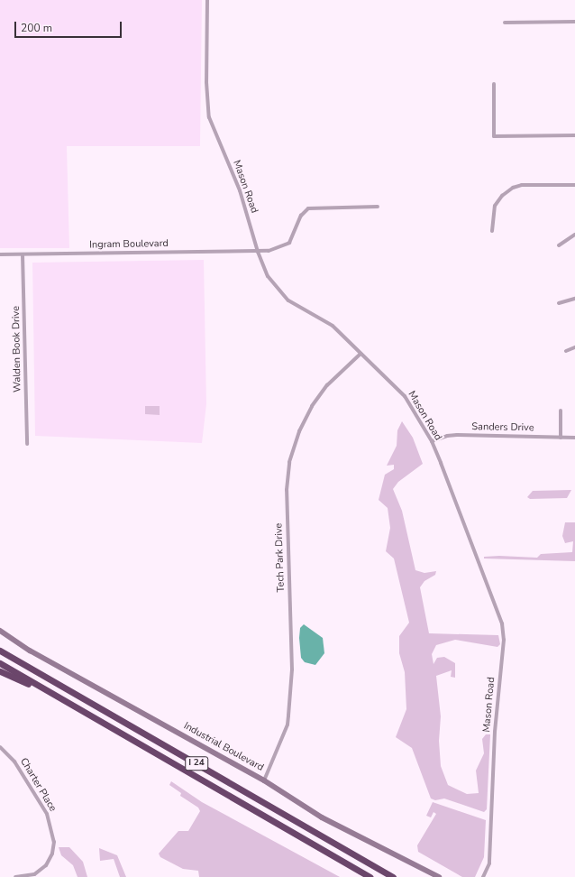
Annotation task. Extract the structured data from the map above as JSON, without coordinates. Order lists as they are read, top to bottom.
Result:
{
  "streets": {
    "highway": ["I 24"],
    "street": [
      "Mason Road",
      "Ingram Boulevard",
      "Walden Book Drive",
      "Sanders Drive",
      "Tech Park Drive",
      "Industrial Boulevard",
      "Charter Place"
    ]
  },
  "crossings": [
    ["Mason Road", "Ingram Boulevard"],
    ["Mason Road", "Sanders Drive"],
    ["Mason Road", "Tech Park Drive"],
    ["Ingram Boulevard", "Walden Book Drive"],
    ["Tech Park Drive", "Industrial Boulevard"]
  ],
  "scale_bar": "200 m"
}
